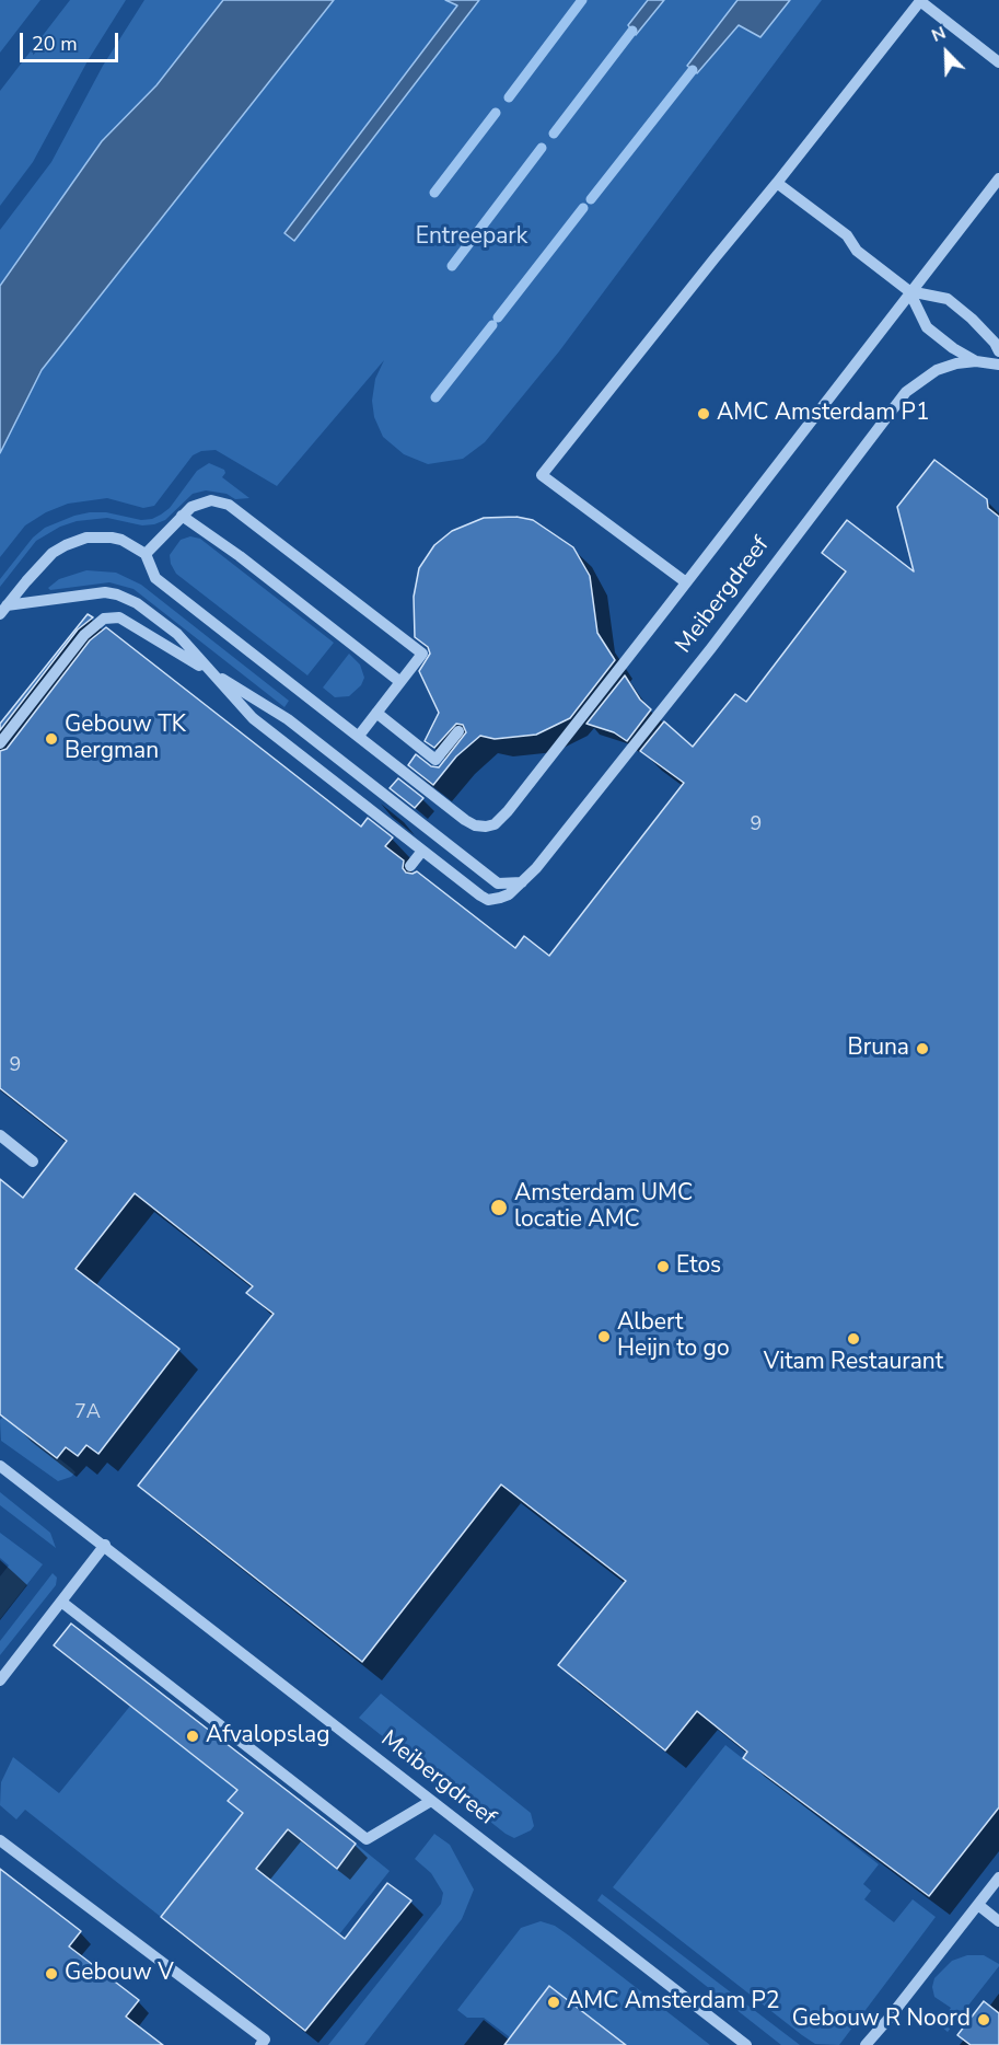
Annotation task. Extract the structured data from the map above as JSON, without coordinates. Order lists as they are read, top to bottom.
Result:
{
  "streets": {
    "street": ["Meibergdreef"]
  },
  "parks": ["Entreepark"],
  "places": [
    "AMC Amsterdam P1",
    "Gebouw TK Bergman",
    "Bruna",
    "Amsterdam UMC locatie AMC",
    "Etos",
    "Albert Heijn to go",
    "Vitam Restaurant",
    "Afvalopslag",
    "Gebouw V",
    "AMC Amsterdam P2",
    "Gebouw R Noord"
  ],
  "house_numbers": ["9", "9", "7A"],
  "scale_bar": "20 m",
  "north": "top left"
}
